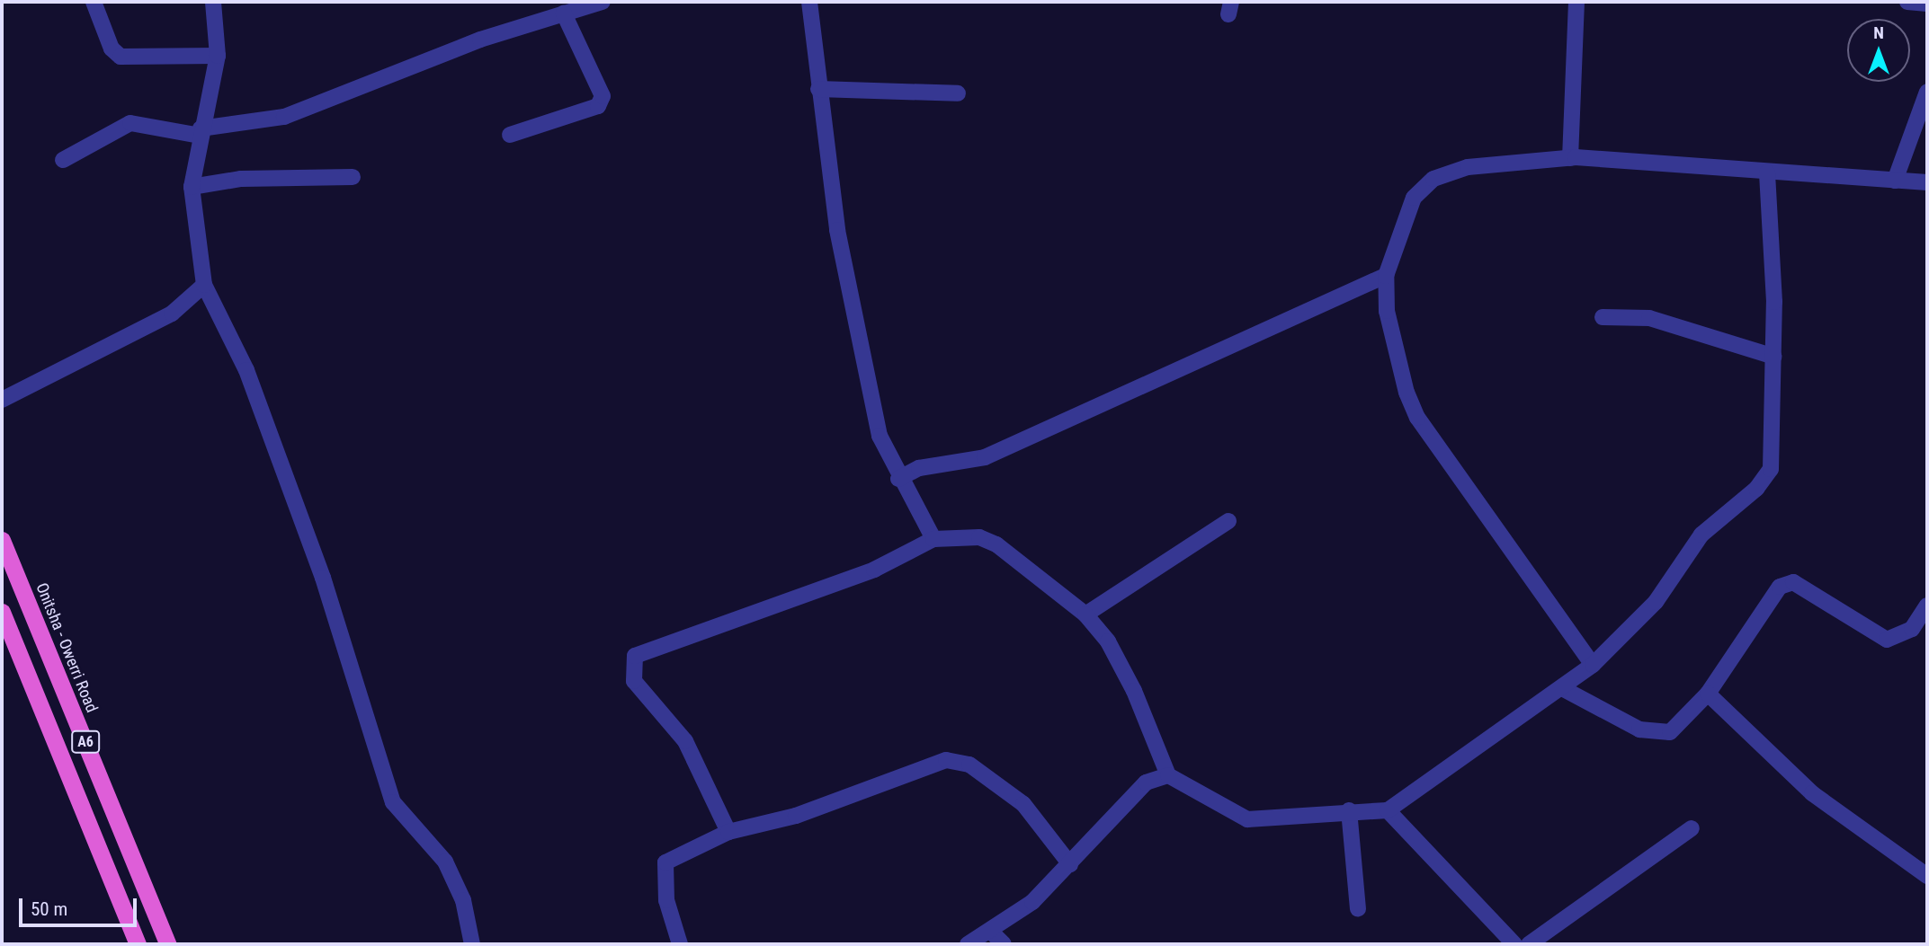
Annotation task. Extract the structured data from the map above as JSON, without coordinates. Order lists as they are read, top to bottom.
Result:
{
  "streets": {
    "highway": ["Onitsha - Owerri Road", "A6"]
  },
  "scale_bar": "50 m",
  "north": "top"
}
